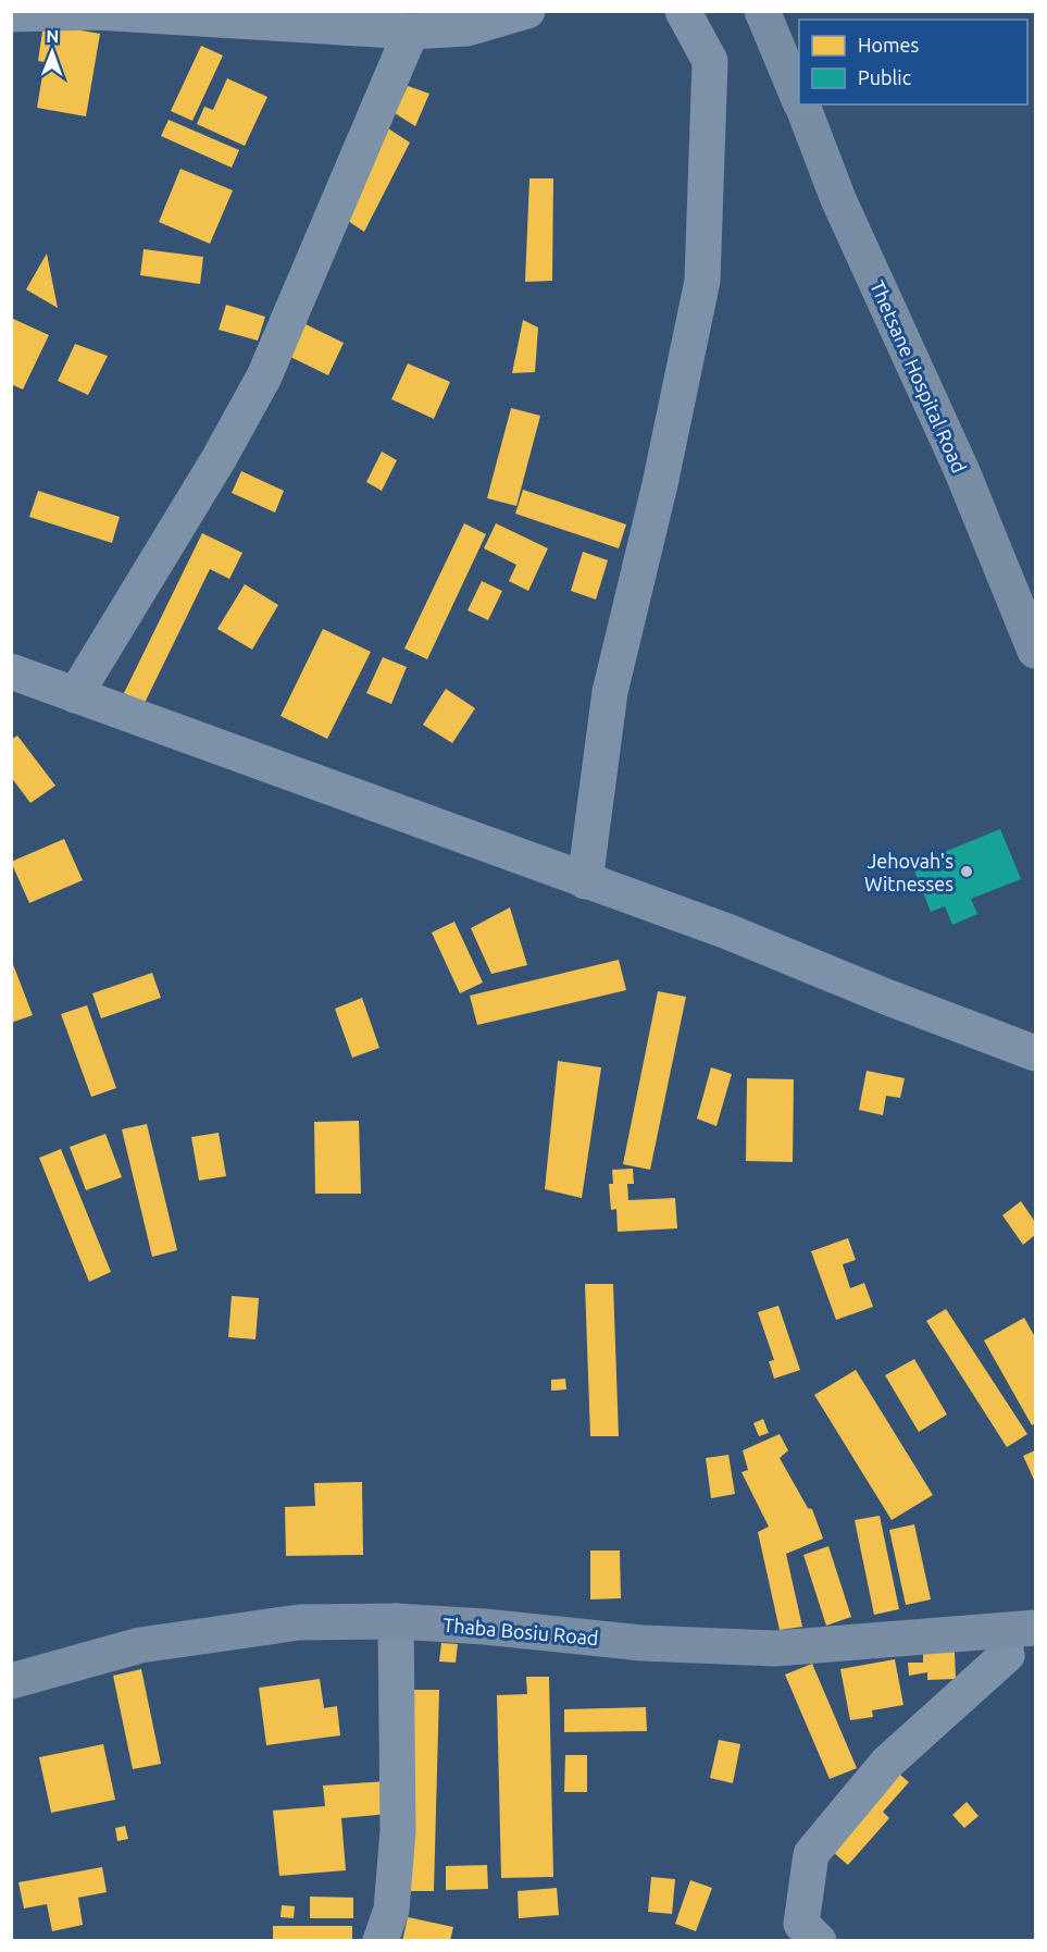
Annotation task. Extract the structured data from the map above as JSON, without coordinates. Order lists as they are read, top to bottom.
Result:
{
  "streets": {
    "street": ["Thetsane Hospital Road", "Thaba Bosiu Road"]
  },
  "places": ["Jehovah's Witnesses"],
  "legend": ["Homes", "Public"],
  "north": "top"
}
